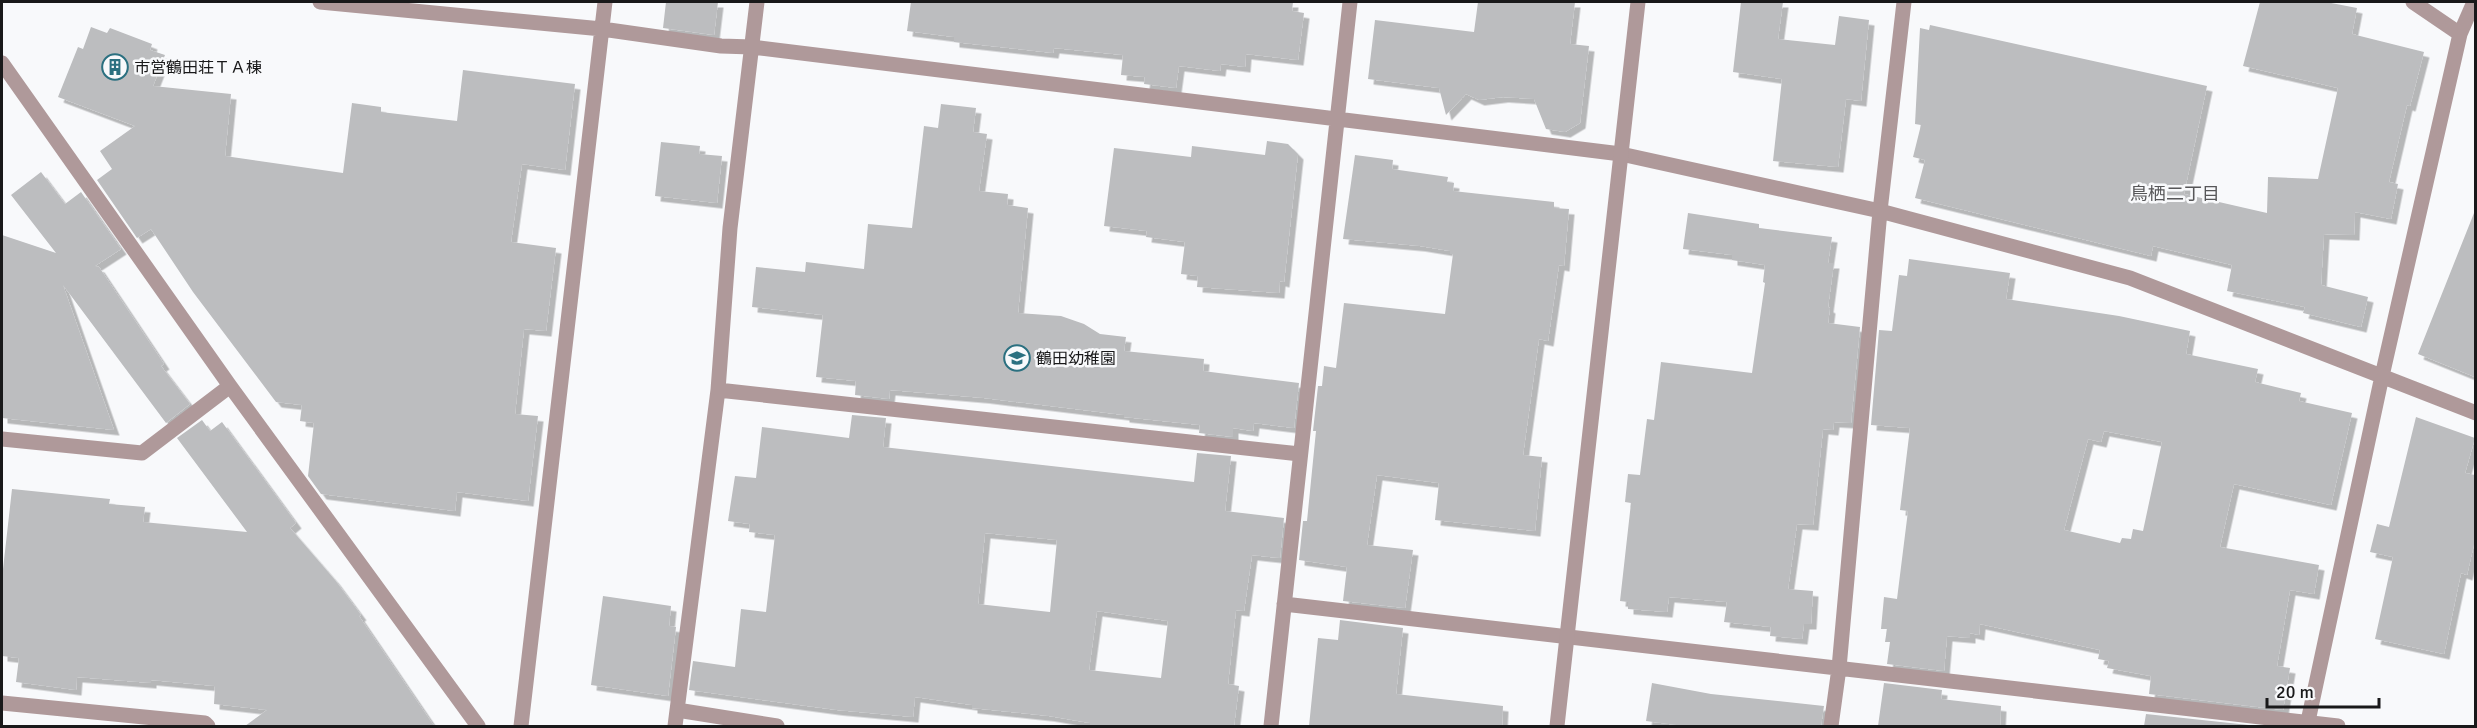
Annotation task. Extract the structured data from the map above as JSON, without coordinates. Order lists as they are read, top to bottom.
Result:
{
  "districts": ["鳥栖二丁目"],
  "places": {
    "building": ["市営鶴田荘ＴＡ棟"],
    "school or university": ["鶴田幼稚園"]
  },
  "scale_bar": "20 m"
}
